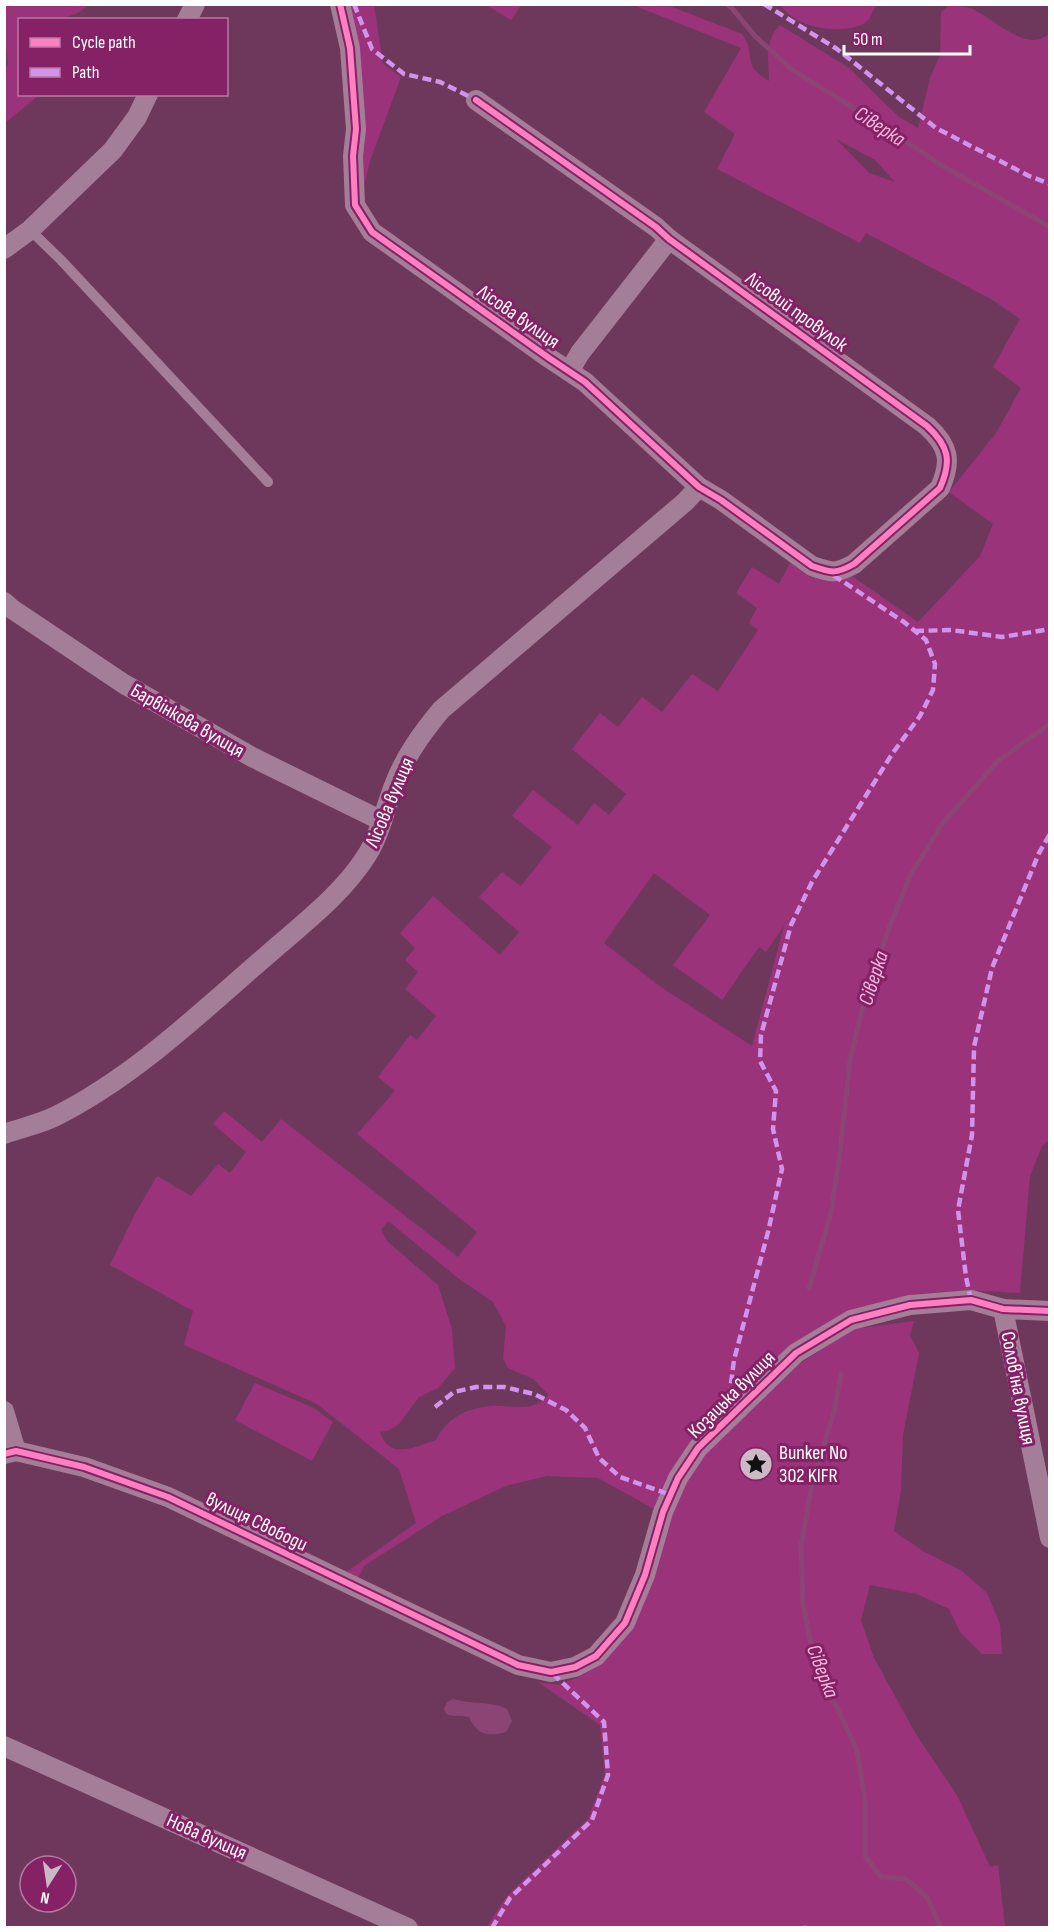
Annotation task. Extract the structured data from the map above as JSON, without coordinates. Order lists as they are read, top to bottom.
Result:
{
  "streets": {
    "street": [
      "Лісовий провулок",
      "Лісова вулиця",
      "Барвінкова вулиця",
      "Соловʼїна вулиця",
      "Козацька вулиця",
      "вулиця Свободи",
      "Нова вулиця"
    ]
  },
  "crossings": [
    ["Лісовий провулок", "Лісова вулиця"],
    ["Лісова вулиця", "Барвінкова вулиця"],
    ["Соловʼїна вулиця", "Козацька вулиця"],
    ["Козацька вулиця", "вулиця Свободи"]
  ],
  "water": ["Сіверка"],
  "places": {
    "place": ["Bunker No 302 KIFR"]
  },
  "legend": ["Cycle path", "Path"],
  "scale_bar": "50 m",
  "north": "bottom"
}
